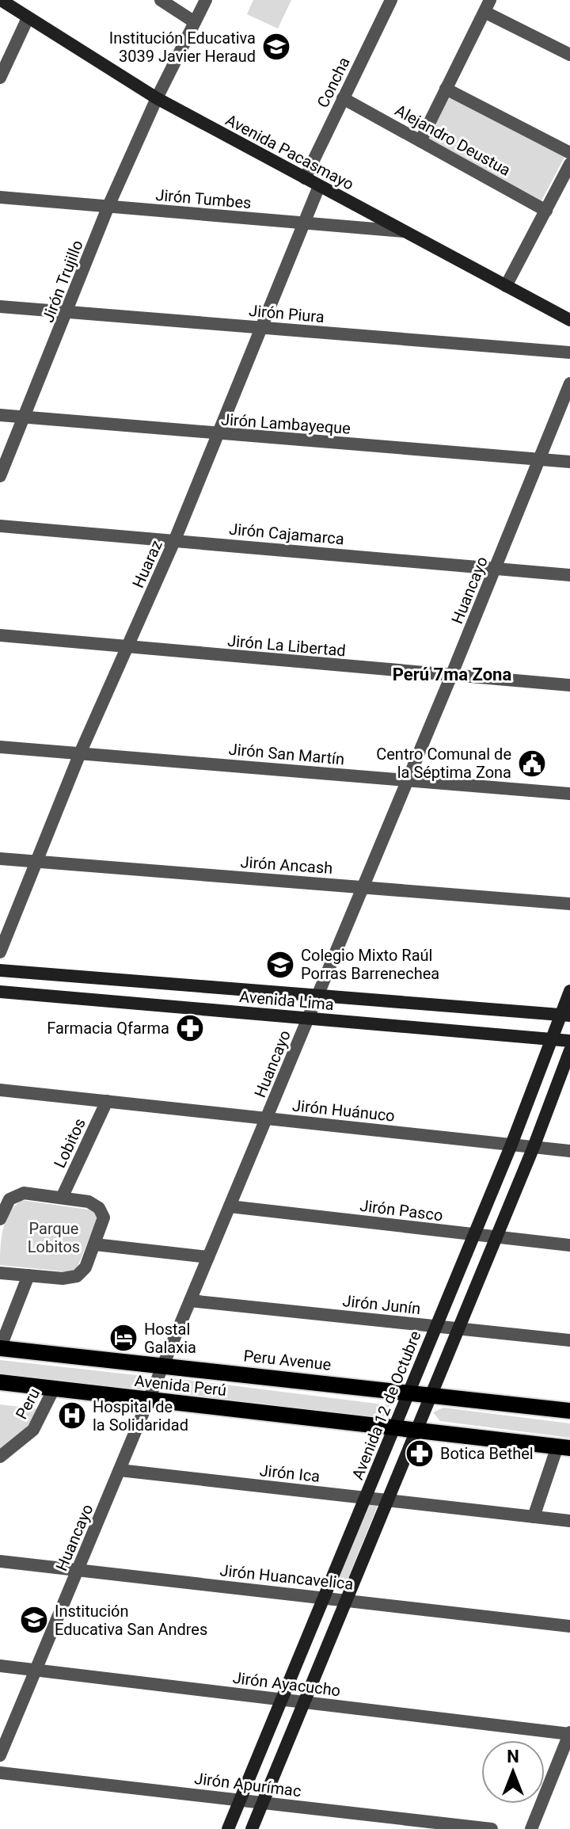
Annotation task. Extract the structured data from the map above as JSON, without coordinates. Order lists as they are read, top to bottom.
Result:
{
  "streets": {
    "main road": [
      "Avenida Pacasmayo",
      "Avenida Lima",
      "Peru Avenue",
      "Avenida Perú",
      "Avenida 12 de Octubre"
    ],
    "street": [
      "Concha",
      "Alejandro Deustua",
      "Jirón Tumbes",
      "Jirón Trujillo",
      "Jirón Piura",
      "Jirón Lambayeque",
      "Jirón Cajamarca",
      "Huaraz",
      "Huancayo",
      "Jirón La Libertad",
      "Jirón San Martín",
      "Jirón Ancash",
      "Jirón Huánuco",
      "Lobitos",
      "Jirón Pasco",
      "Jirón Junín",
      "Peru",
      "Jirón Ica",
      "Jirón Huancavelica",
      "Jirón Ayacucho",
      "Jirón Apurímac"
    ]
  },
  "crossings": [
    ["Concha", "Alejandro Deustua"],
    ["Concha", "Avenida Pacasmayo"],
    ["Avenida Pacasmayo", "Jirón Tumbes"],
    ["Avenida Pacasmayo", "Jirón Trujillo"],
    ["Avenida Pacasmayo", "Huaraz"],
    ["Jirón Tumbes", "Jirón Trujillo"],
    ["Jirón Tumbes", "Huaraz"],
    ["Jirón Trujillo", "Jirón Piura"],
    ["Jirón Trujillo", "Jirón Lambayeque"],
    ["Jirón Piura", "Huaraz"],
    ["Jirón Lambayeque", "Huaraz"],
    ["Jirón Lambayeque", "Huancayo"],
    ["Jirón Cajamarca", "Huaraz"],
    ["Jirón Cajamarca", "Huancayo"],
    ["Huaraz", "Jirón La Libertad"],
    ["Huaraz", "Jirón San Martín"],
    ["Huaraz", "Jirón Ancash"],
    ["Huancayo", "Jirón La Libertad"],
    ["Huancayo", "Jirón San Martín"],
    ["Huancayo", "Jirón Ancash"],
    ["Huancayo", "Avenida Lima"],
    ["Huancayo", "Jirón Huánuco"],
    ["Huancayo", "Jirón Pasco"],
    ["Huancayo", "Jirón Junín"],
    ["Huancayo", "Peru Avenue"],
    ["Huancayo", "Avenida Perú"],
    ["Huancayo", "Jirón Ica"],
    ["Huancayo", "Jirón Huancavelica"],
    ["Huancayo", "Jirón Ayacucho"],
    ["Avenida Lima", "Avenida 12 de Octubre"],
    ["Jirón Huánuco", "Lobitos"],
    ["Jirón Huánuco", "Avenida 12 de Octubre"],
    ["Jirón Pasco", "Avenida 12 de Octubre"],
    ["Jirón Junín", "Avenida 12 de Octubre"],
    ["Peru Avenue", "Avenida 12 de Octubre"],
    ["Avenida Perú", "Peru"],
    ["Avenida Perú", "Avenida 12 de Octubre"],
    ["Avenida 12 de Octubre", "Jirón Ica"],
    ["Avenida 12 de Octubre", "Jirón Huancavelica"],
    ["Avenida 12 de Octubre", "Jirón Ayacucho"],
    ["Avenida 12 de Octubre", "Jirón Apurímac"]
  ],
  "districts": ["Perú 7ma Zona"],
  "parks": ["Parque Lobitos"],
  "places": {
    "school or university": ["Institución Educativa 3039 Javier Heraud", "Colegio Mixto Raúl Porras Barrenechea", "Institución Educativa San Andres"],
    "public building": ["Centro Comunal de la Séptima Zona"],
    "pharmacy": ["Farmacia Qfarma", "Botica Bethel"],
    "hotel": ["Hostal Galaxia"],
    "hospital": ["Hospital de la Solidaridad"]
  },
  "north": "top"
}
